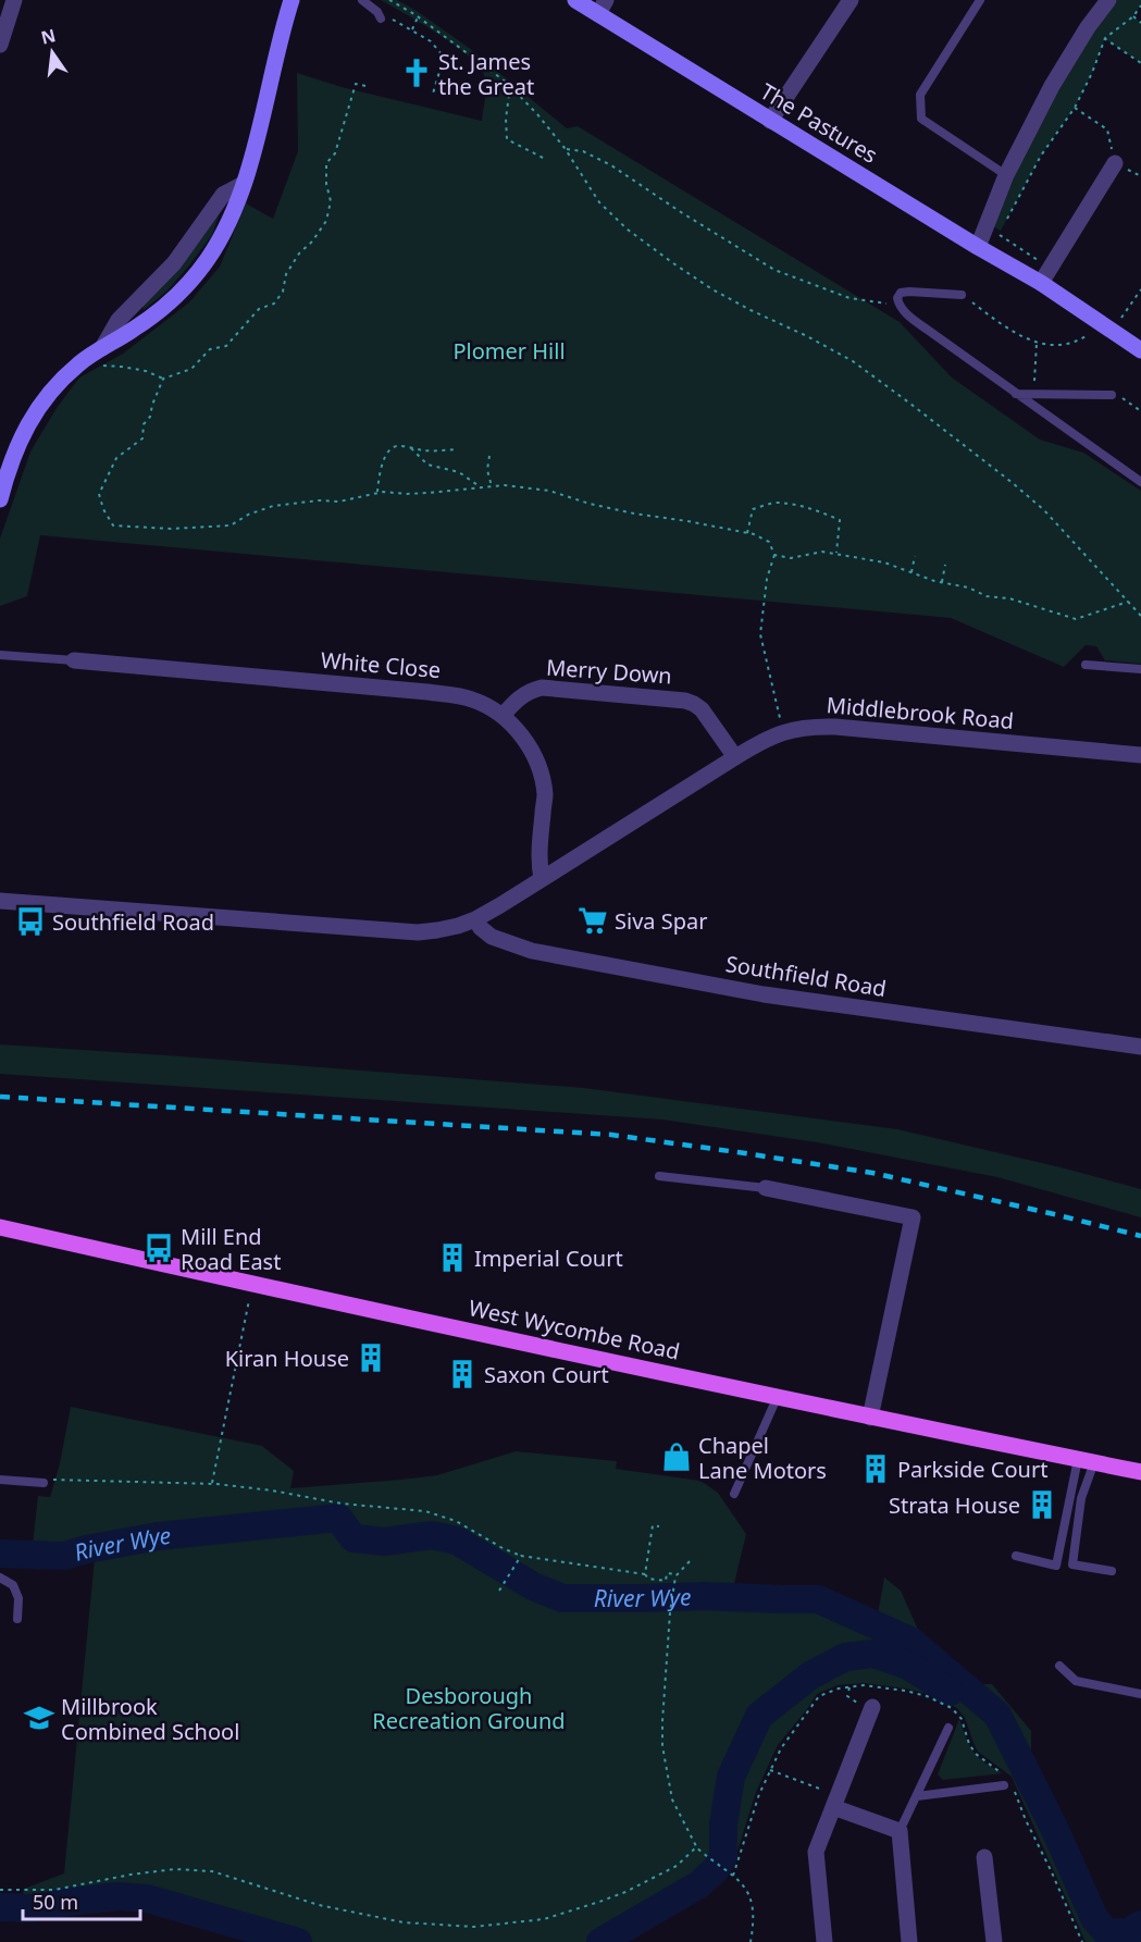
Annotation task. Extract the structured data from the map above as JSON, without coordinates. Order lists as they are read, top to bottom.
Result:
{
  "streets": {
    "main road": ["West Wycombe Road"],
    "street": [
      "The Pastures",
      "White Close",
      "Merry Down",
      "Middlebrook Road",
      "Southfield Road"
    ]
  },
  "crossings": [
    ["White Close", "Merry Down"],
    ["White Close", "Middlebrook Road"],
    ["Merry Down", "Middlebrook Road"]
  ],
  "water": ["River Wye"],
  "parks": ["Plomer Hill", "Desborough Recreation Ground"],
  "places": {
    "church": ["St. James the Great"],
    "supermarket": ["Siva Spar"],
    "bus stop": ["Southfield Road", "Mill End Road East"],
    "building": [
      "Imperial Court",
      "Kiran House",
      "Saxon Court",
      "Parkside Court",
      "Strata House"
    ],
    "shop": ["Chapel Lane Motors"],
    "school or university": ["Millbrook Combined School"]
  },
  "scale_bar": "50 m",
  "north": "top"
}
